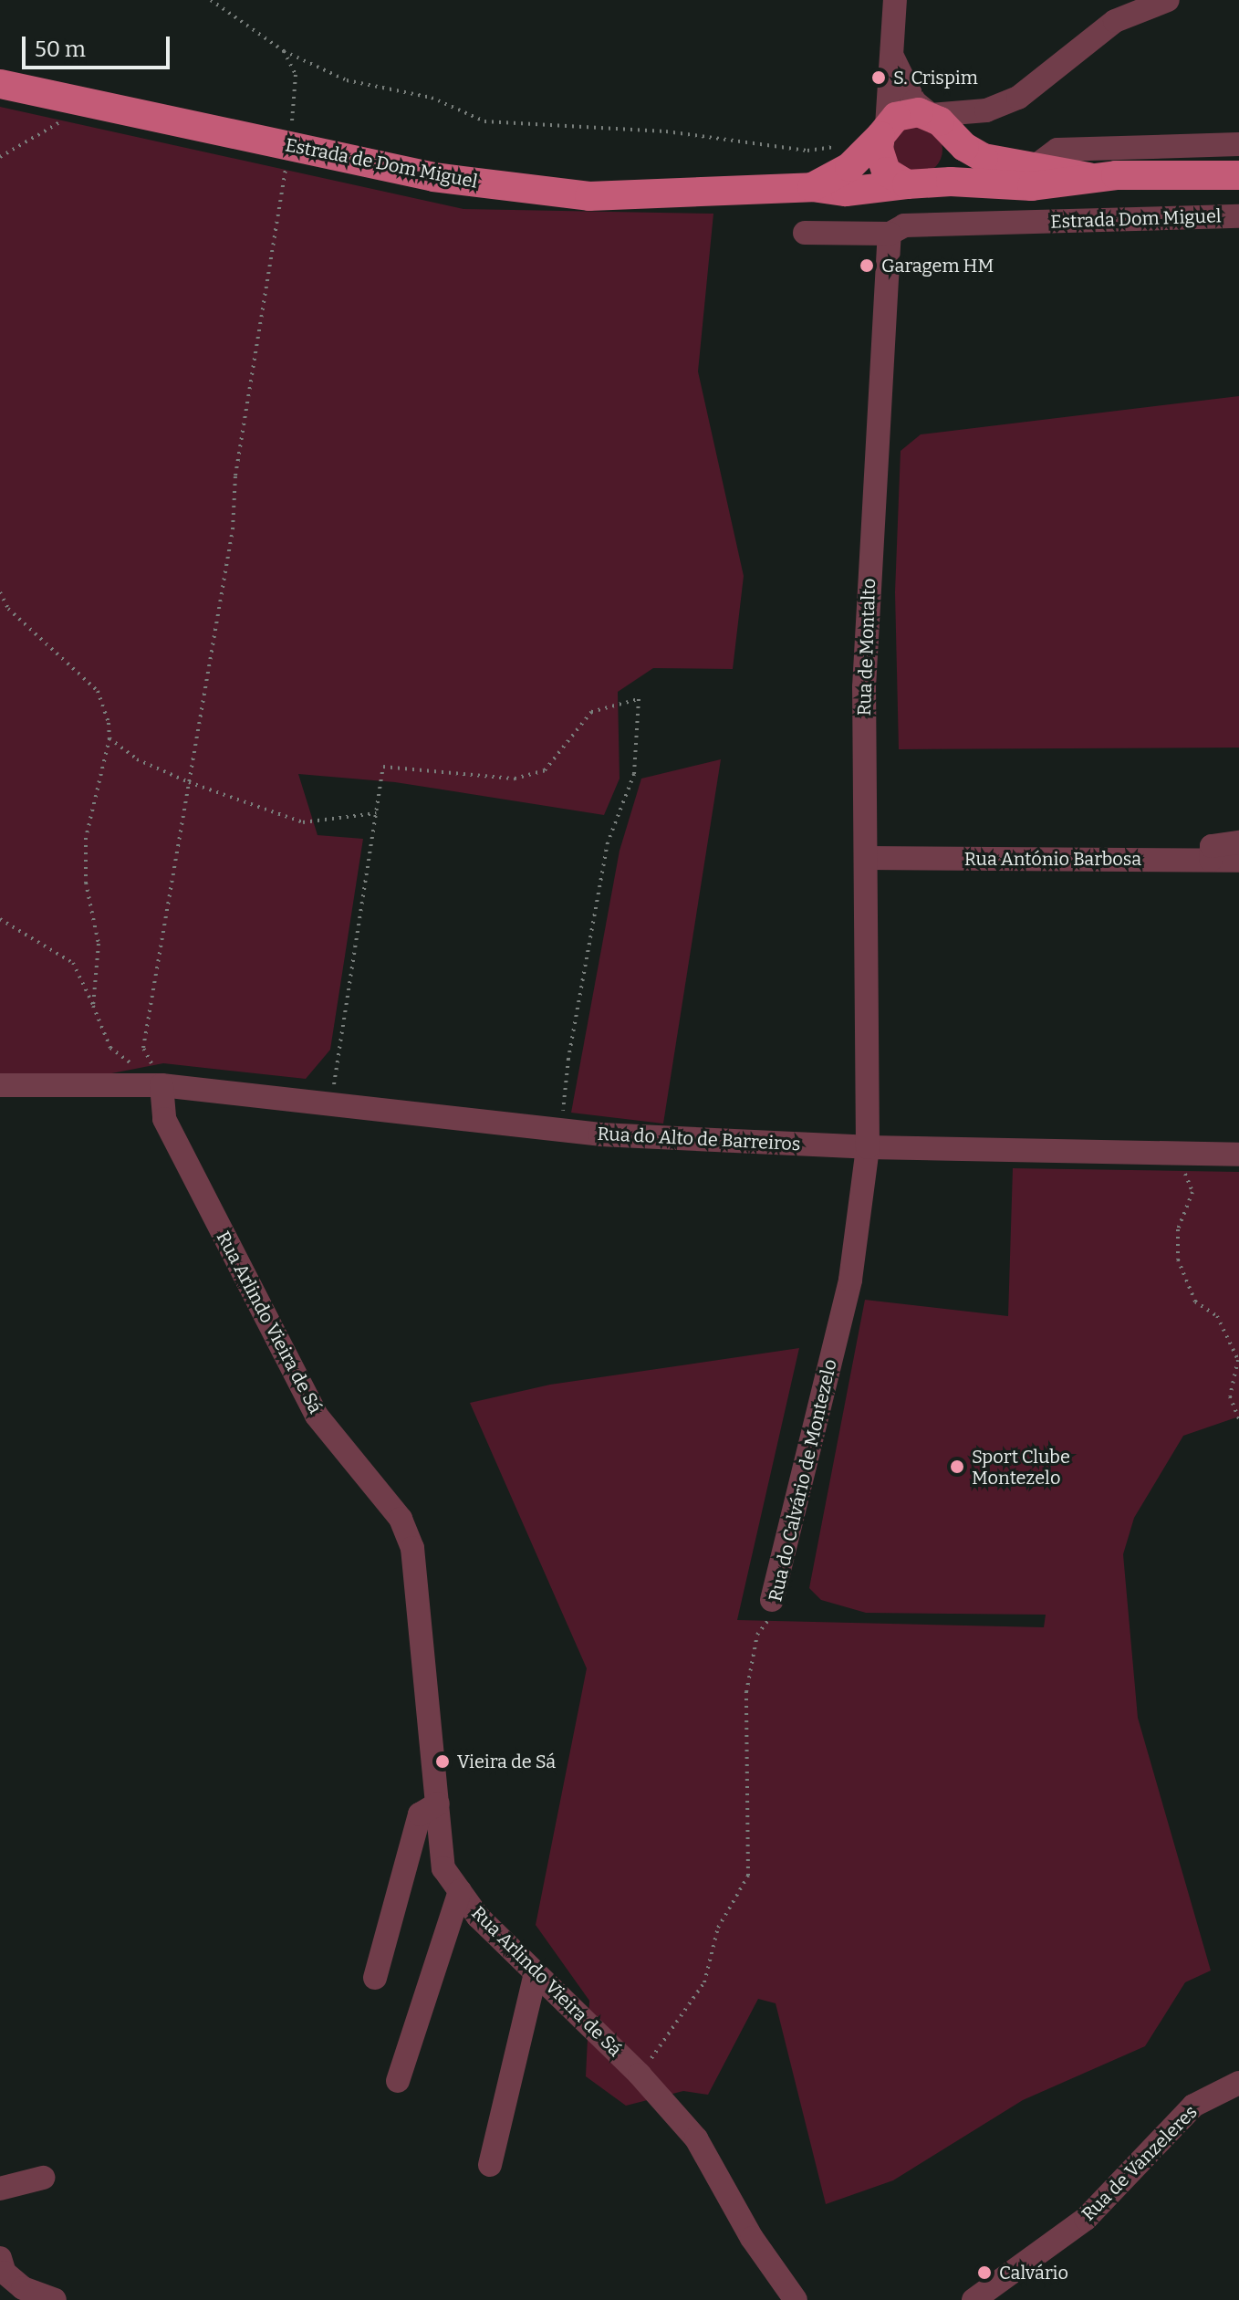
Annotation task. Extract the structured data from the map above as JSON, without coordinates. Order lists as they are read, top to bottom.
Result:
{
  "streets": {
    "main road": ["Estrada de Dom Miguel"],
    "street": [
      "Estrada Dom Miguel",
      "Rua de Montalto",
      "Rua António Barbosa",
      "Rua do Alto de Barreiros",
      "Rua Arlindo Vieira de Sá",
      "Rua do Calvário de Montezelo",
      "Rua de Vanzeleres"
    ]
  },
  "crossings": [
    ["Estrada Dom Miguel", "Rua de Montalto"],
    ["Rua de Montalto", "Rua António Barbosa"],
    ["Rua de Montalto", "Rua do Alto de Barreiros"],
    ["Rua de Montalto", "Rua do Calvário de Montezelo"],
    ["Rua do Alto de Barreiros", "Rua Arlindo Vieira de Sá"],
    ["Rua do Alto de Barreiros", "Rua do Calvário de Montezelo"],
    ["Rua Arlindo Vieira de Sá", "Rua do Calvário de Montezelo"]
  ],
  "places": [
    "S. Crispim",
    "Garagem HM",
    "Sport Clube Montezelo",
    "Vieira de Sá",
    "Calvário"
  ],
  "scale_bar": "50 m"
}
